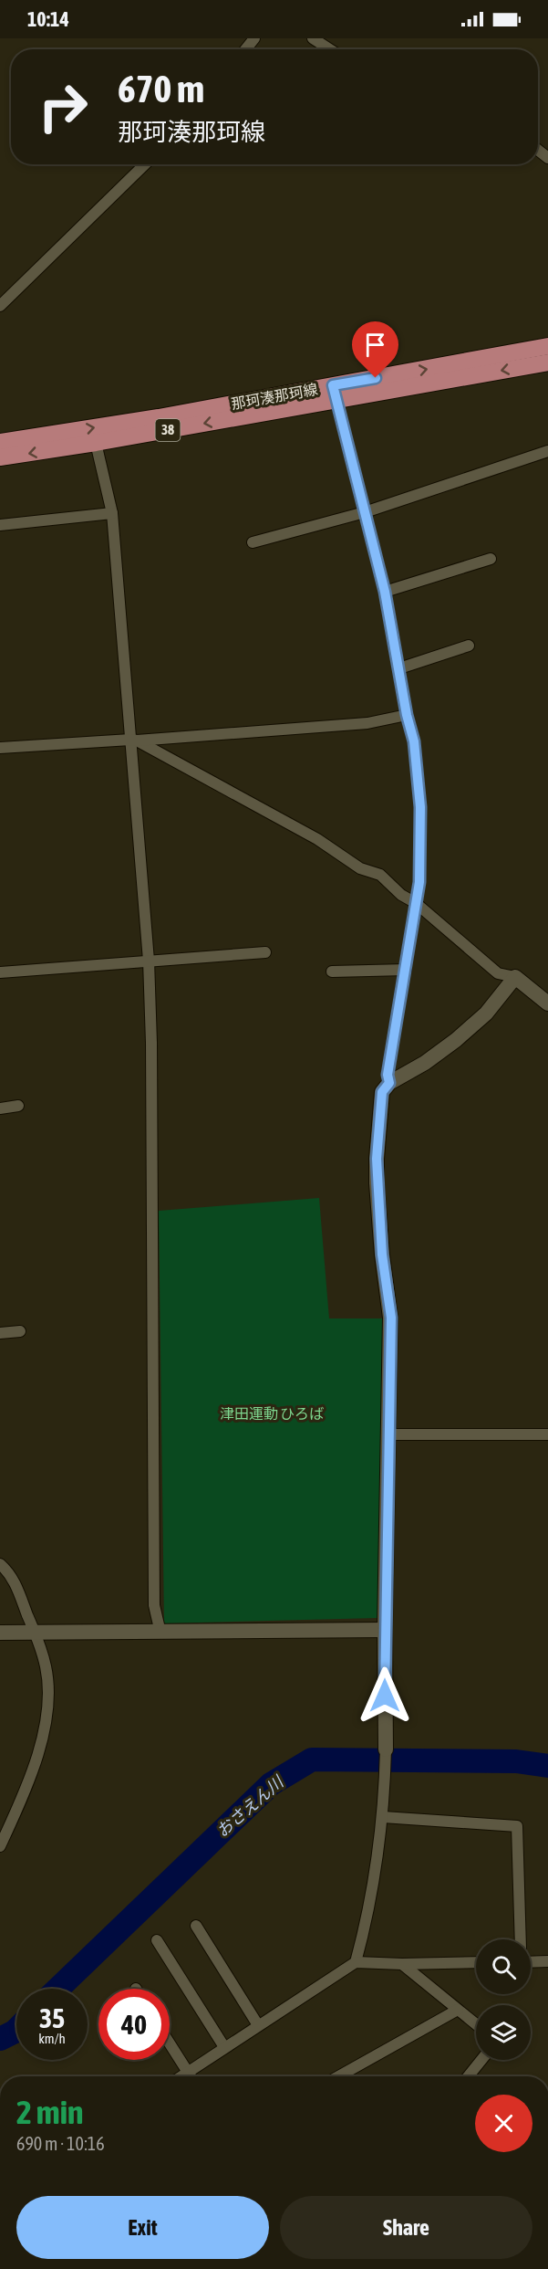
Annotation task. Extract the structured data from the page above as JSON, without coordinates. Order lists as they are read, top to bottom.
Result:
{
  "streets": {
    "main road": ["那珂湊那珂線", "38"]
  },
  "water": ["おさえん川"],
  "parks": ["津田運動 ひろば"],
  "page": {
    "status": "10:14",
    "turn": ["670 m", "那珂湊那珂線"],
    "speed": "35 km/h",
    "limit": "40",
    "heading": ["2 min", "690 m · 10:16"],
    "buttons": ["Exit", "Share"]
  }
}
